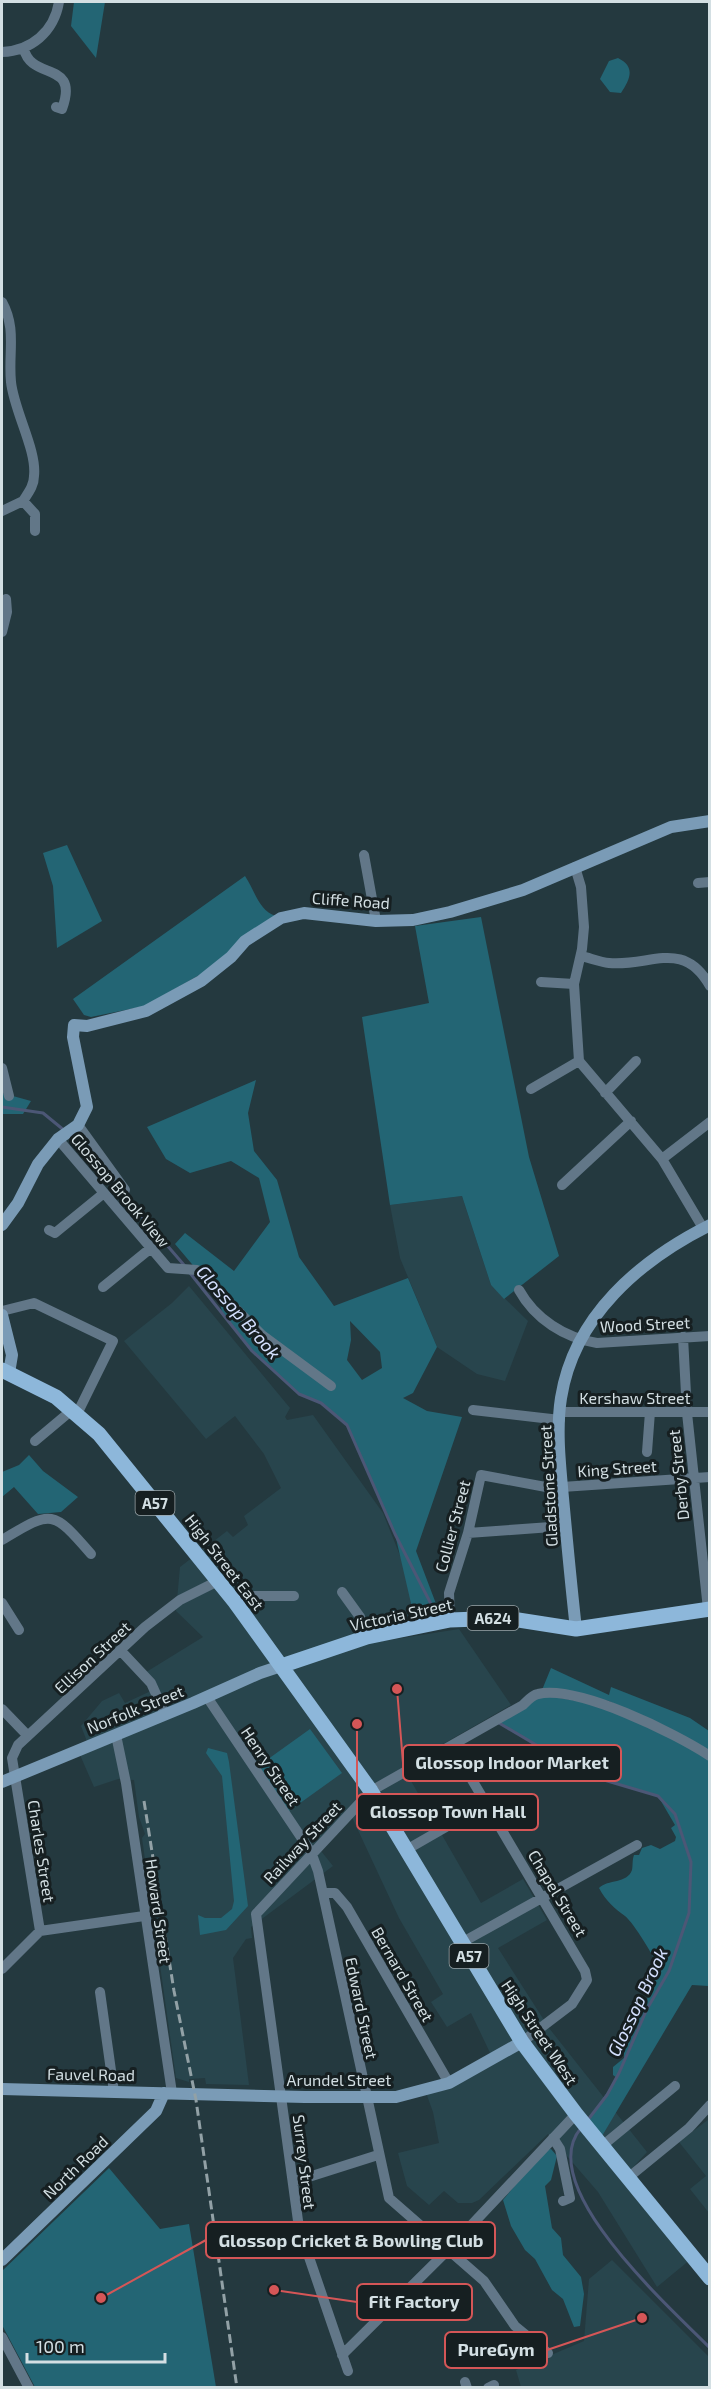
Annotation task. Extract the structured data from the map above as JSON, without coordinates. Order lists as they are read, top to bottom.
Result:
{
  "streets": {
    "main road": [
      "A57",
      "High Street East",
      "Victoria Street",
      "A624",
      "High Street West"
    ],
    "street": [
      "Cliffe Road",
      "Glossop Brook View",
      "Wood Street",
      "Kershaw Street",
      "King Street",
      "Derby Street",
      "Gladstone Street",
      "Collier Street",
      "Ellison Street",
      "Norfolk Street",
      "Henry Street",
      "Railway Street",
      "Charles Street",
      "Chapel Street",
      "Howard Street",
      "Bernard Street",
      "Edward Street",
      "Fauvel Road",
      "Arundel Street",
      "Surrey Street",
      "North Road"
    ]
  },
  "crossings": [
    ["Wood Street", "Derby Street"],
    ["Wood Street", "Gladstone Street"],
    ["Kershaw Street", "Derby Street"],
    ["Kershaw Street", "Gladstone Street"],
    ["King Street", "Derby Street"],
    ["King Street", "Gladstone Street"],
    ["King Street", "Collier Street"],
    ["Derby Street", "Victoria Street"],
    ["Gladstone Street", "Victoria Street"],
    ["A57", "High Street West"],
    ["Collier Street", "Victoria Street"],
    ["High Street East", "Victoria Street"],
    ["High Street East", "Ellison Street"],
    ["High Street East", "Norfolk Street"],
    ["High Street East", "High Street West"],
    ["Victoria Street", "Norfolk Street"],
    ["Victoria Street", "High Street West"],
    ["Ellison Street", "Norfolk Street"],
    ["Ellison Street", "Charles Street"],
    ["Norfolk Street", "Henry Street"],
    ["Norfolk Street", "Charles Street"],
    ["Norfolk Street", "Howard Street"],
    ["Norfolk Street", "High Street West"],
    ["Henry Street", "Railway Street"],
    ["Henry Street", "Edward Street"],
    ["Railway Street", "Chapel Street"],
    ["Railway Street", "Edward Street"],
    ["Railway Street", "High Street West"],
    ["Railway Street", "Surrey Street"],
    ["Chapel Street", "High Street West"],
    ["Chapel Street", "Arundel Street"],
    ["Howard Street", "Fauvel Road"],
    ["Howard Street", "Arundel Street"],
    ["Howard Street", "North Road"],
    ["Bernard Street", "Edward Street"],
    ["Bernard Street", "Arundel Street"],
    ["Edward Street", "Arundel Street"],
    ["High Street West", "Arundel Street"],
    ["Fauvel Road", "Arundel Street"],
    ["Fauvel Road", "North Road"],
    ["Arundel Street", "Surrey Street"],
    ["Arundel Street", "North Road"]
  ],
  "water": ["Glossop Brook"],
  "places": [
    "Glossop Indoor Market",
    "Glossop Town Hall",
    "Fit Factory",
    "Glossop Cricket & Bowling Club",
    "PureGym"
  ],
  "scale_bar": "100 m"
}
